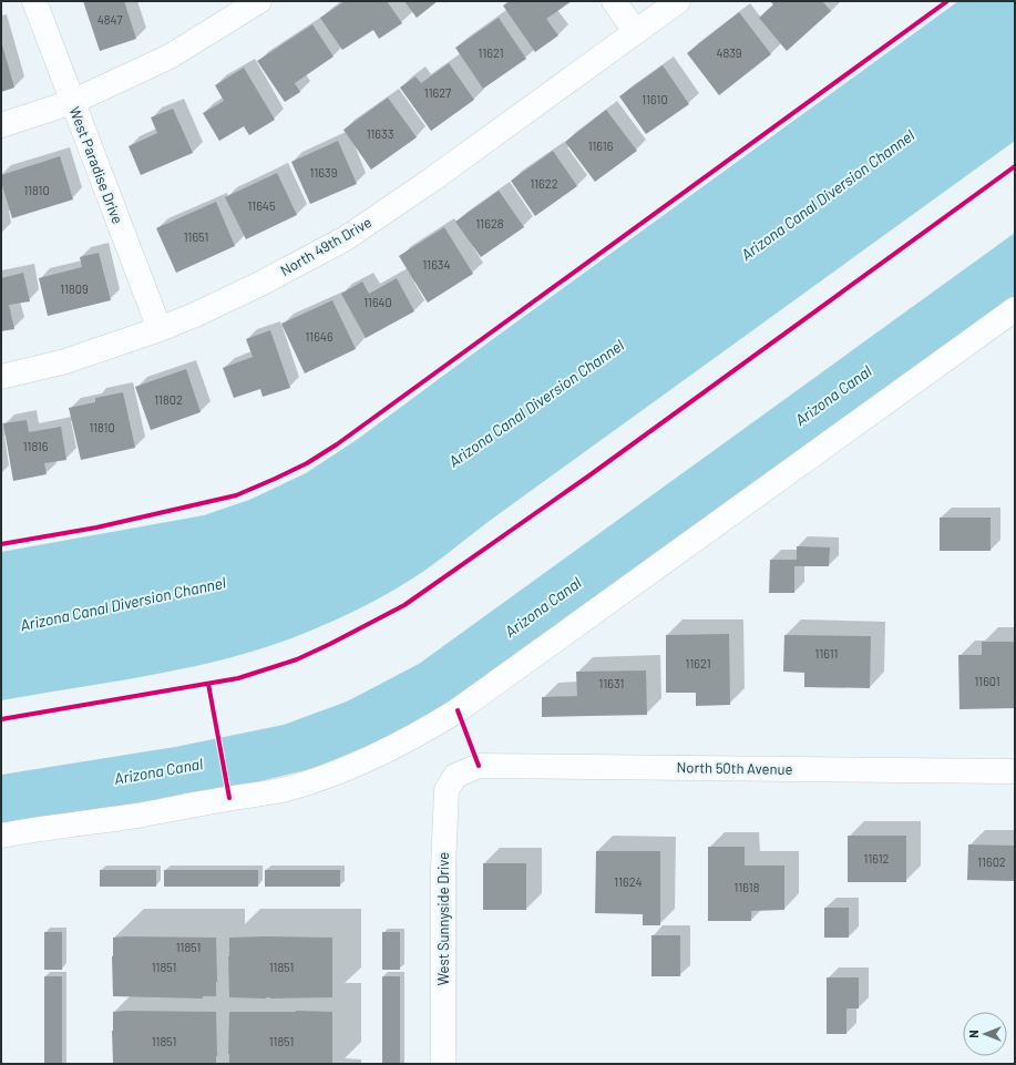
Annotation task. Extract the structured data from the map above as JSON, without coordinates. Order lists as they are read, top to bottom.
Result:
{
  "streets": {
    "street": [
      "West Paradise Drive",
      "North 49th Drive",
      "North 50th Avenue",
      "West Sunnyside Drive"
    ]
  },
  "crossings": [
    ["West Paradise Drive", "North 49th Drive"],
    ["North 50th Avenue", "West Sunnyside Drive"]
  ],
  "water": ["Arizona Canal Diversion Channel", "Arizona Canal"],
  "house_numbers": [
    "4847",
    "11621",
    "4839",
    "11627",
    "11610",
    "11633",
    "11616",
    "11639",
    "11622",
    "11810",
    "11645",
    "11628",
    "11651",
    "11634",
    "11809",
    "11640",
    "11646",
    "11802",
    "11810",
    "11816",
    "11611",
    "11621",
    "11601",
    "11631",
    "11612",
    "11602",
    "11624",
    "11618",
    "11851",
    "11851",
    "11851",
    "11851",
    "11851"
  ],
  "north": "left"
}
